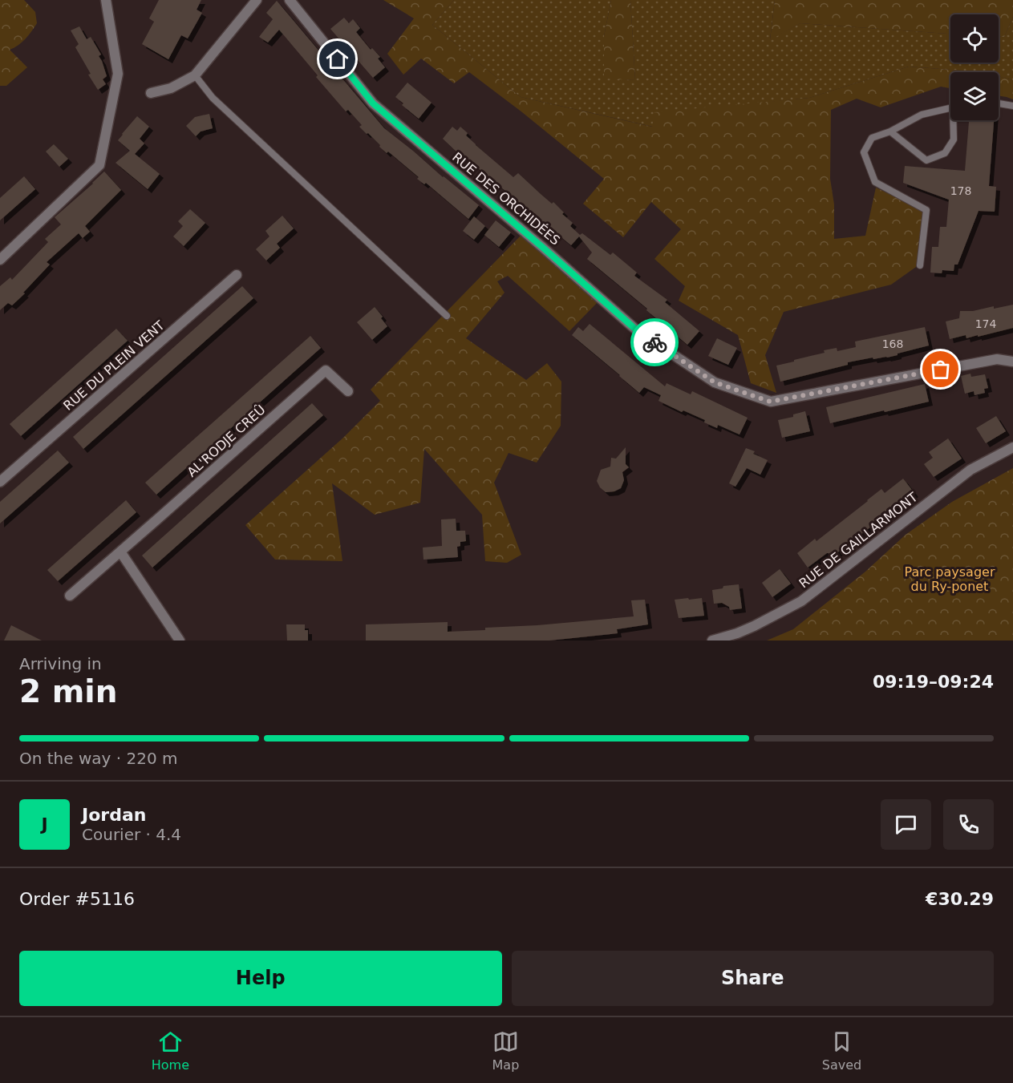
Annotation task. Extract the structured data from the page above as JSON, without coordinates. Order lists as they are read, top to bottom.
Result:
{
  "streets": {
    "street": [
      "RUE DES ORCHIDÉES",
      "RUE DU PLEIN VENT",
      "AL'RODJE CREÛ",
      "RUE DE GAILLARMONT"
    ]
  },
  "parks": ["Parc paysager du Ry-ponet"],
  "house_numbers": ["178", "174", "168"],
  "page": {
    "heading": ["2 min", "Arriving in", "09:19–09:24"],
    "panel": [
      "Jordan",
      "Courier · 4.4",
      "Order #5116",
      "€30.29"
    ],
    "bar": "On the way · 220 m",
    "round": "J",
    "buttons": ["Help", "Share"],
    "tabs": ["Home", "Map", "Saved"]
  }
}
